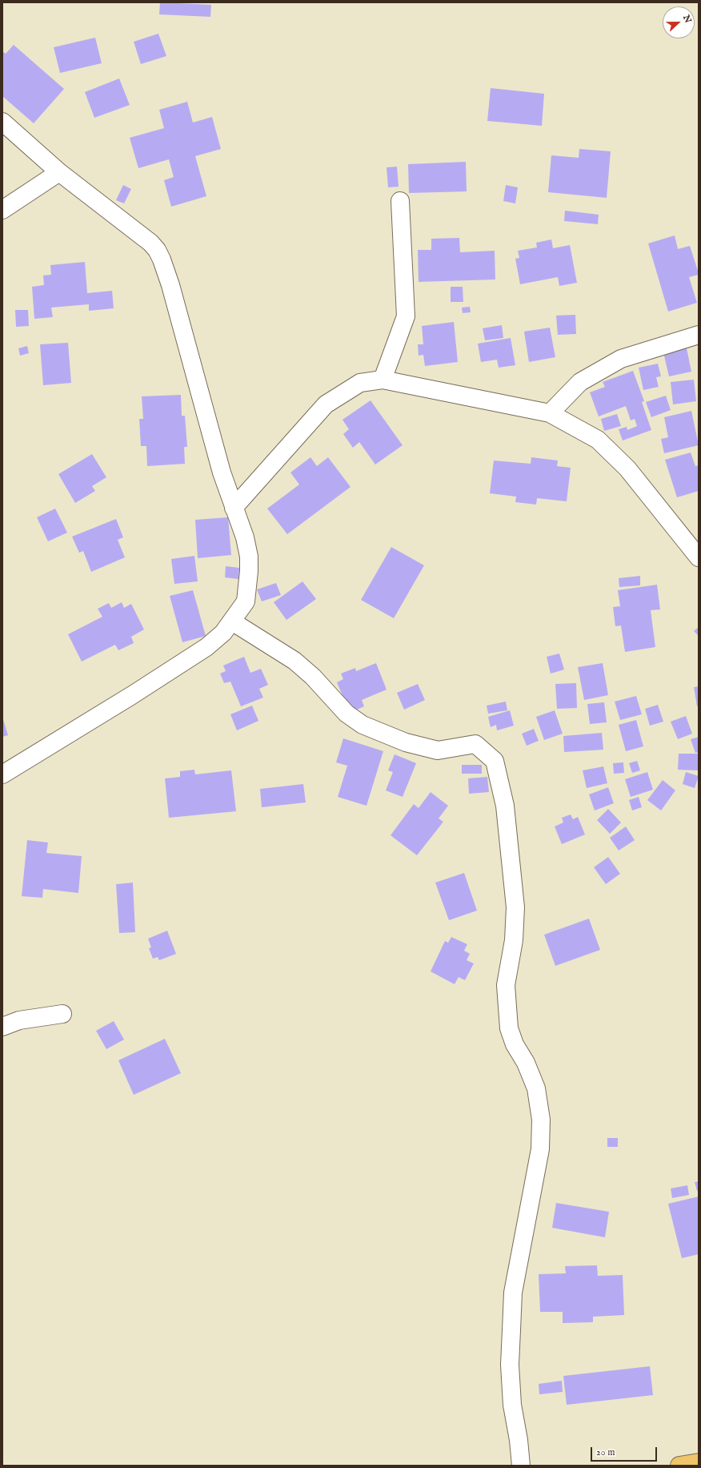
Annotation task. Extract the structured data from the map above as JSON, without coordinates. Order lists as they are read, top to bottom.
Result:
{
  "scale_bar": "20 m",
  "north": "right"
}
